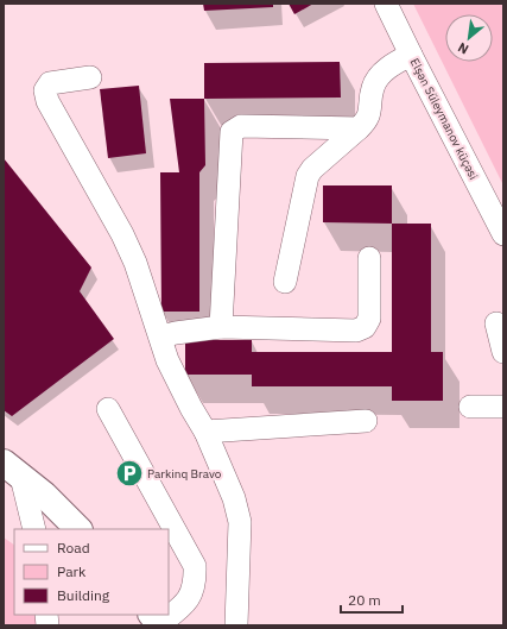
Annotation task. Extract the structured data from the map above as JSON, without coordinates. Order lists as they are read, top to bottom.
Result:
{
  "streets": {
    "street": ["Elşən Süleymanov küçəsi"]
  },
  "places": {
    "parking": ["Parkinq Bravo"]
  },
  "legend": ["Road", "Park", "Building"],
  "scale_bar": "20 m",
  "north": "bottom left"
}
